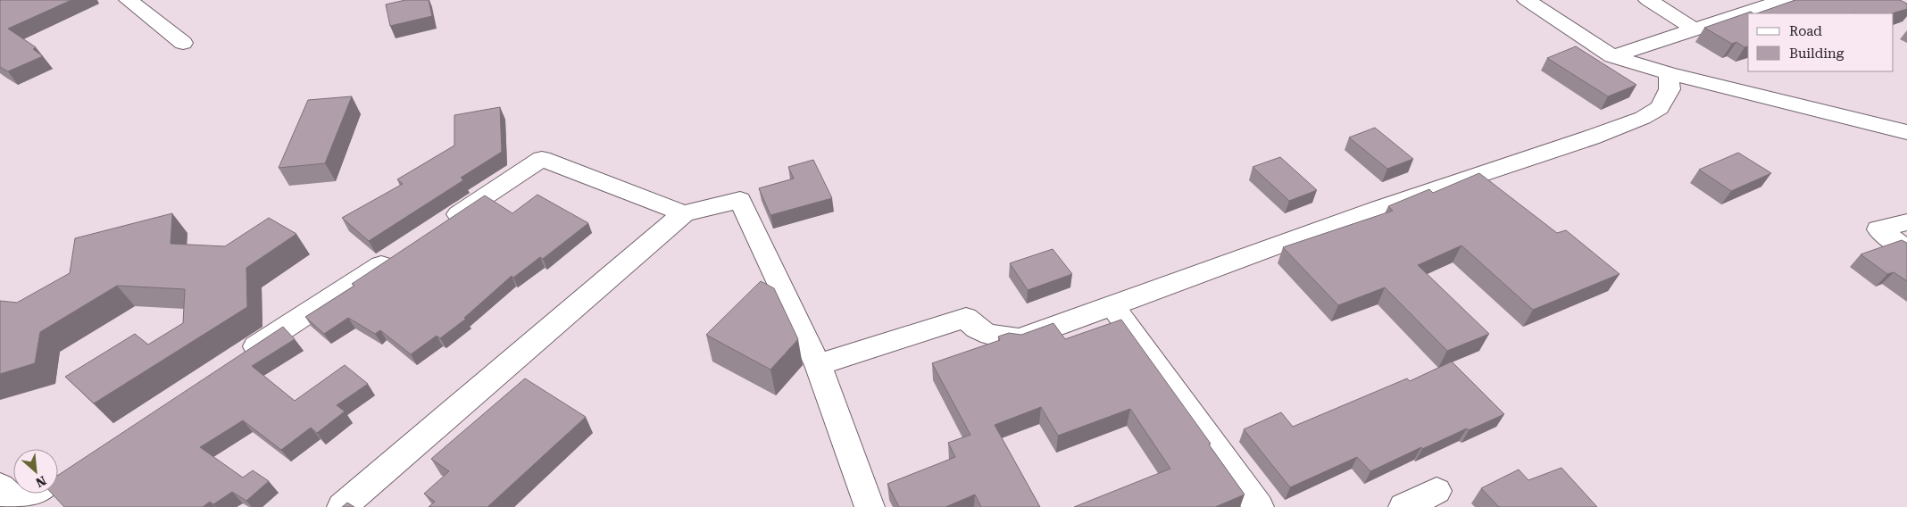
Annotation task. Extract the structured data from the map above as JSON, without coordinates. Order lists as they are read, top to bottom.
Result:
{
  "legend": ["Road", "Building"],
  "north": "bottom right"
}
